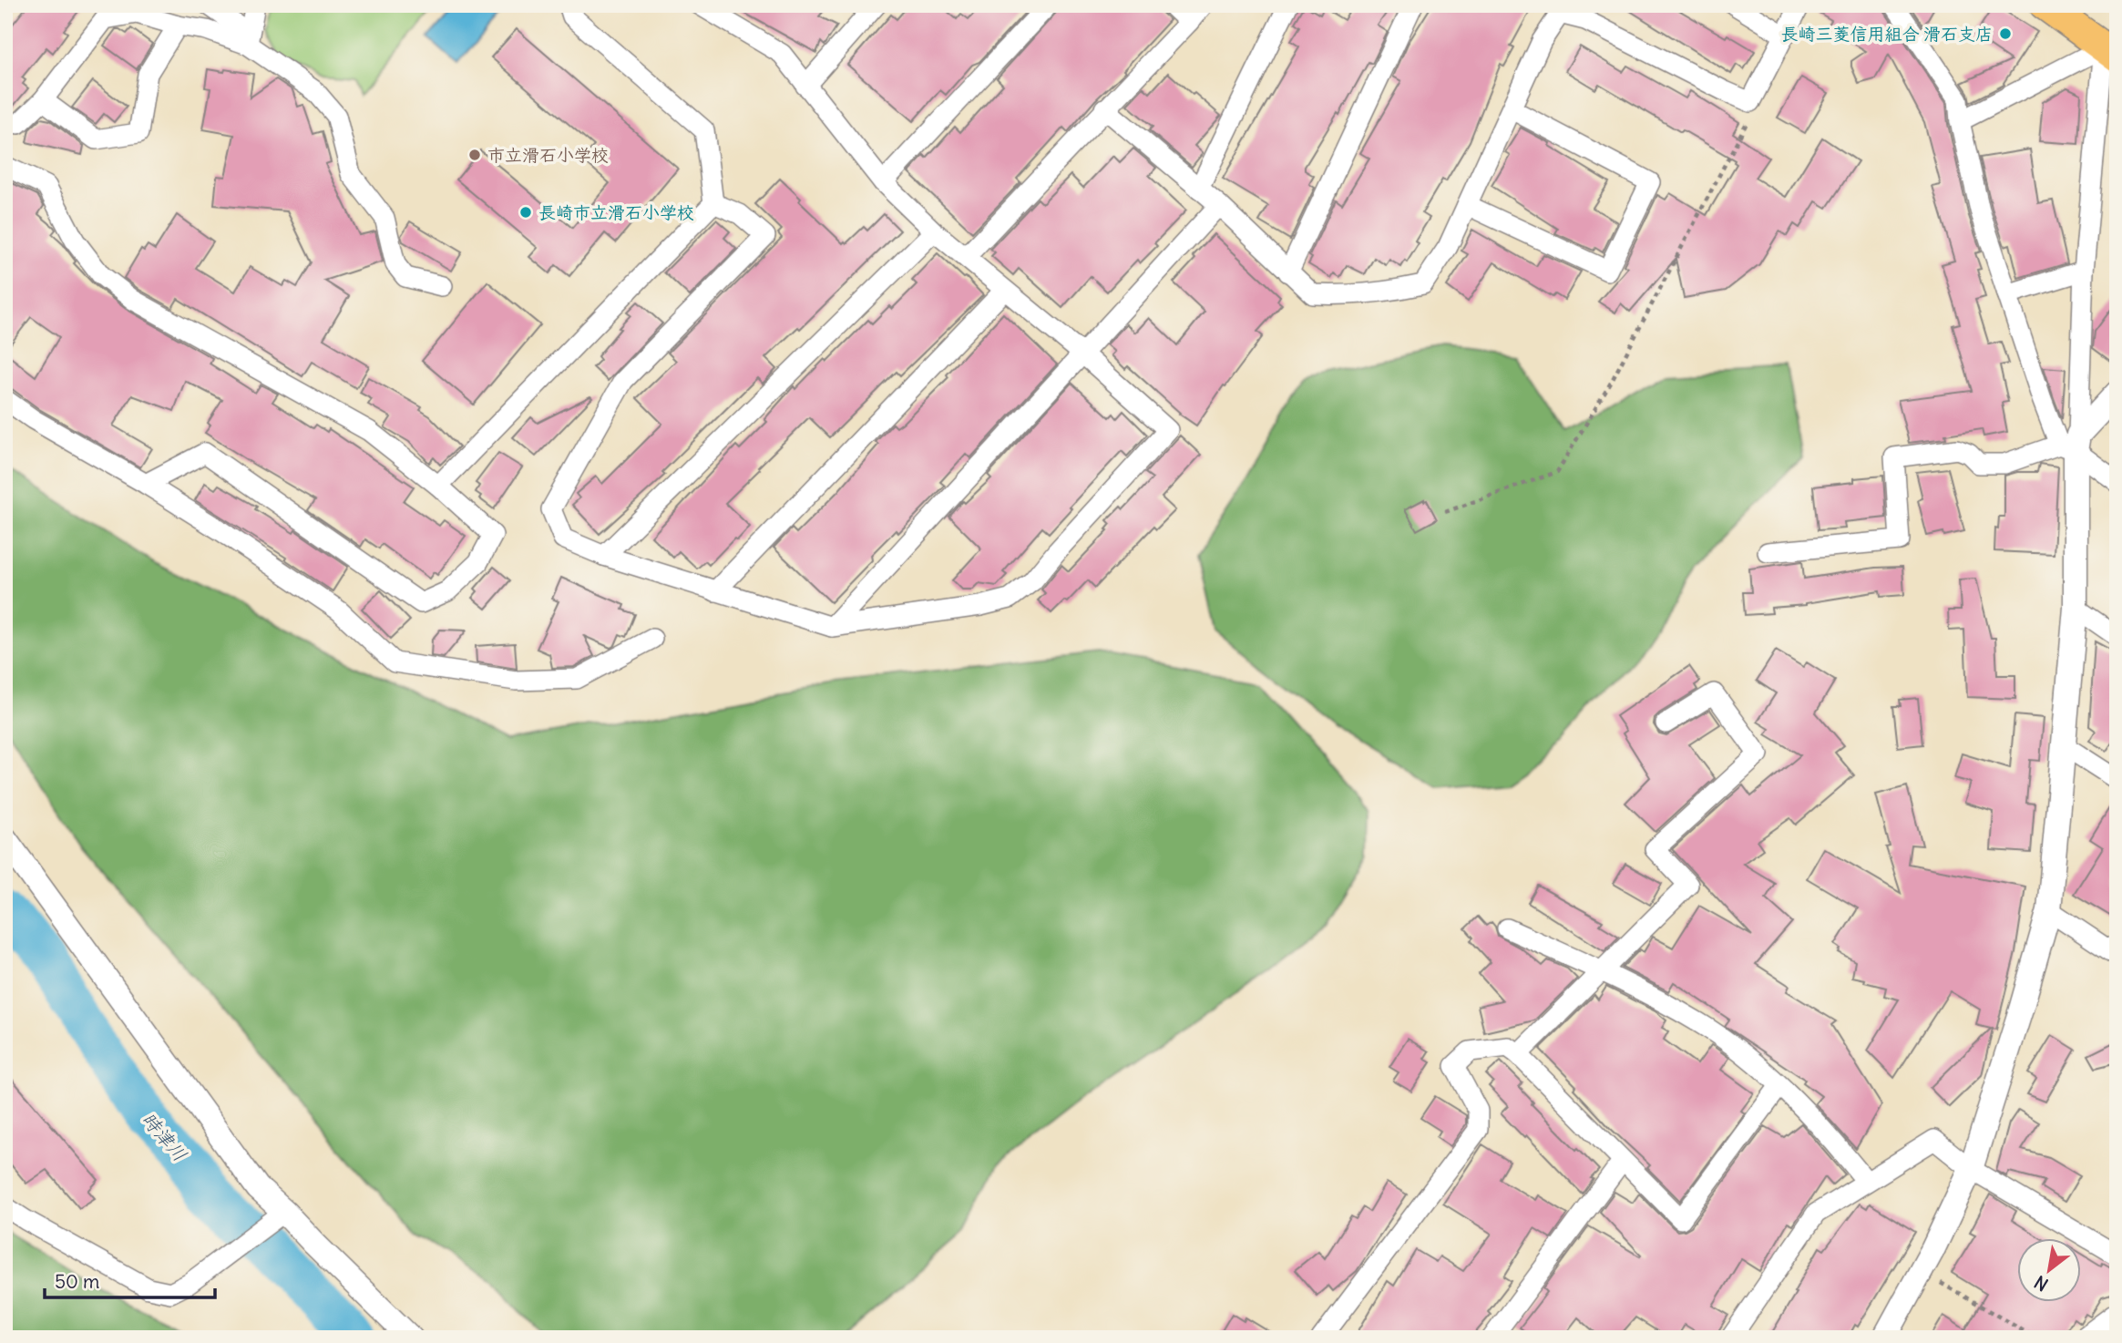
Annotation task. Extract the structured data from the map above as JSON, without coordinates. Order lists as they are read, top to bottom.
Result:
{
  "water": ["時津川"],
  "places": ["長崎三菱信用組合 滑石支店", "市立滑石小学校", "長崎市立滑石小学校"],
  "scale_bar": "50 m",
  "north": "bottom left"
}
